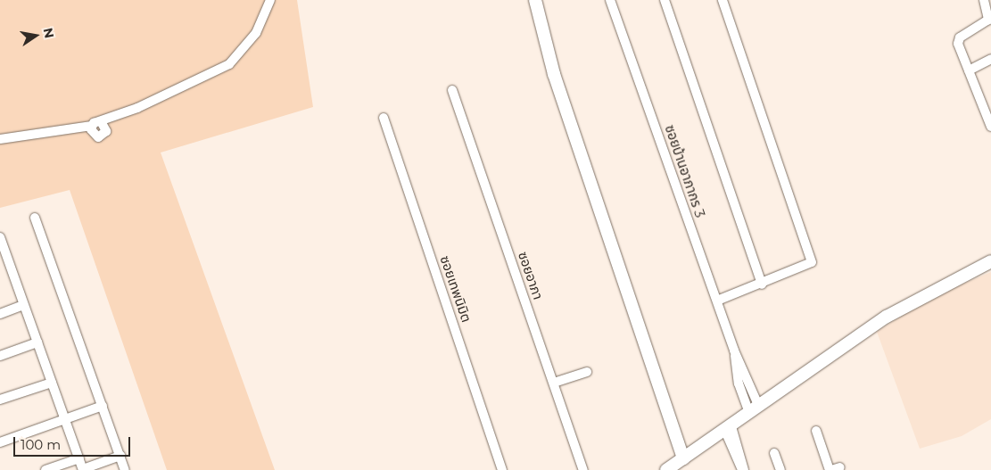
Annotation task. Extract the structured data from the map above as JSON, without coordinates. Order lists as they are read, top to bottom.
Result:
{
  "streets": {
    "street": ["ซอยบ้านอาภากร 3", "ซอยอาภา", "ซอยเทพนิมิต"]
  },
  "scale_bar": "100 m",
  "north": "right"
}
